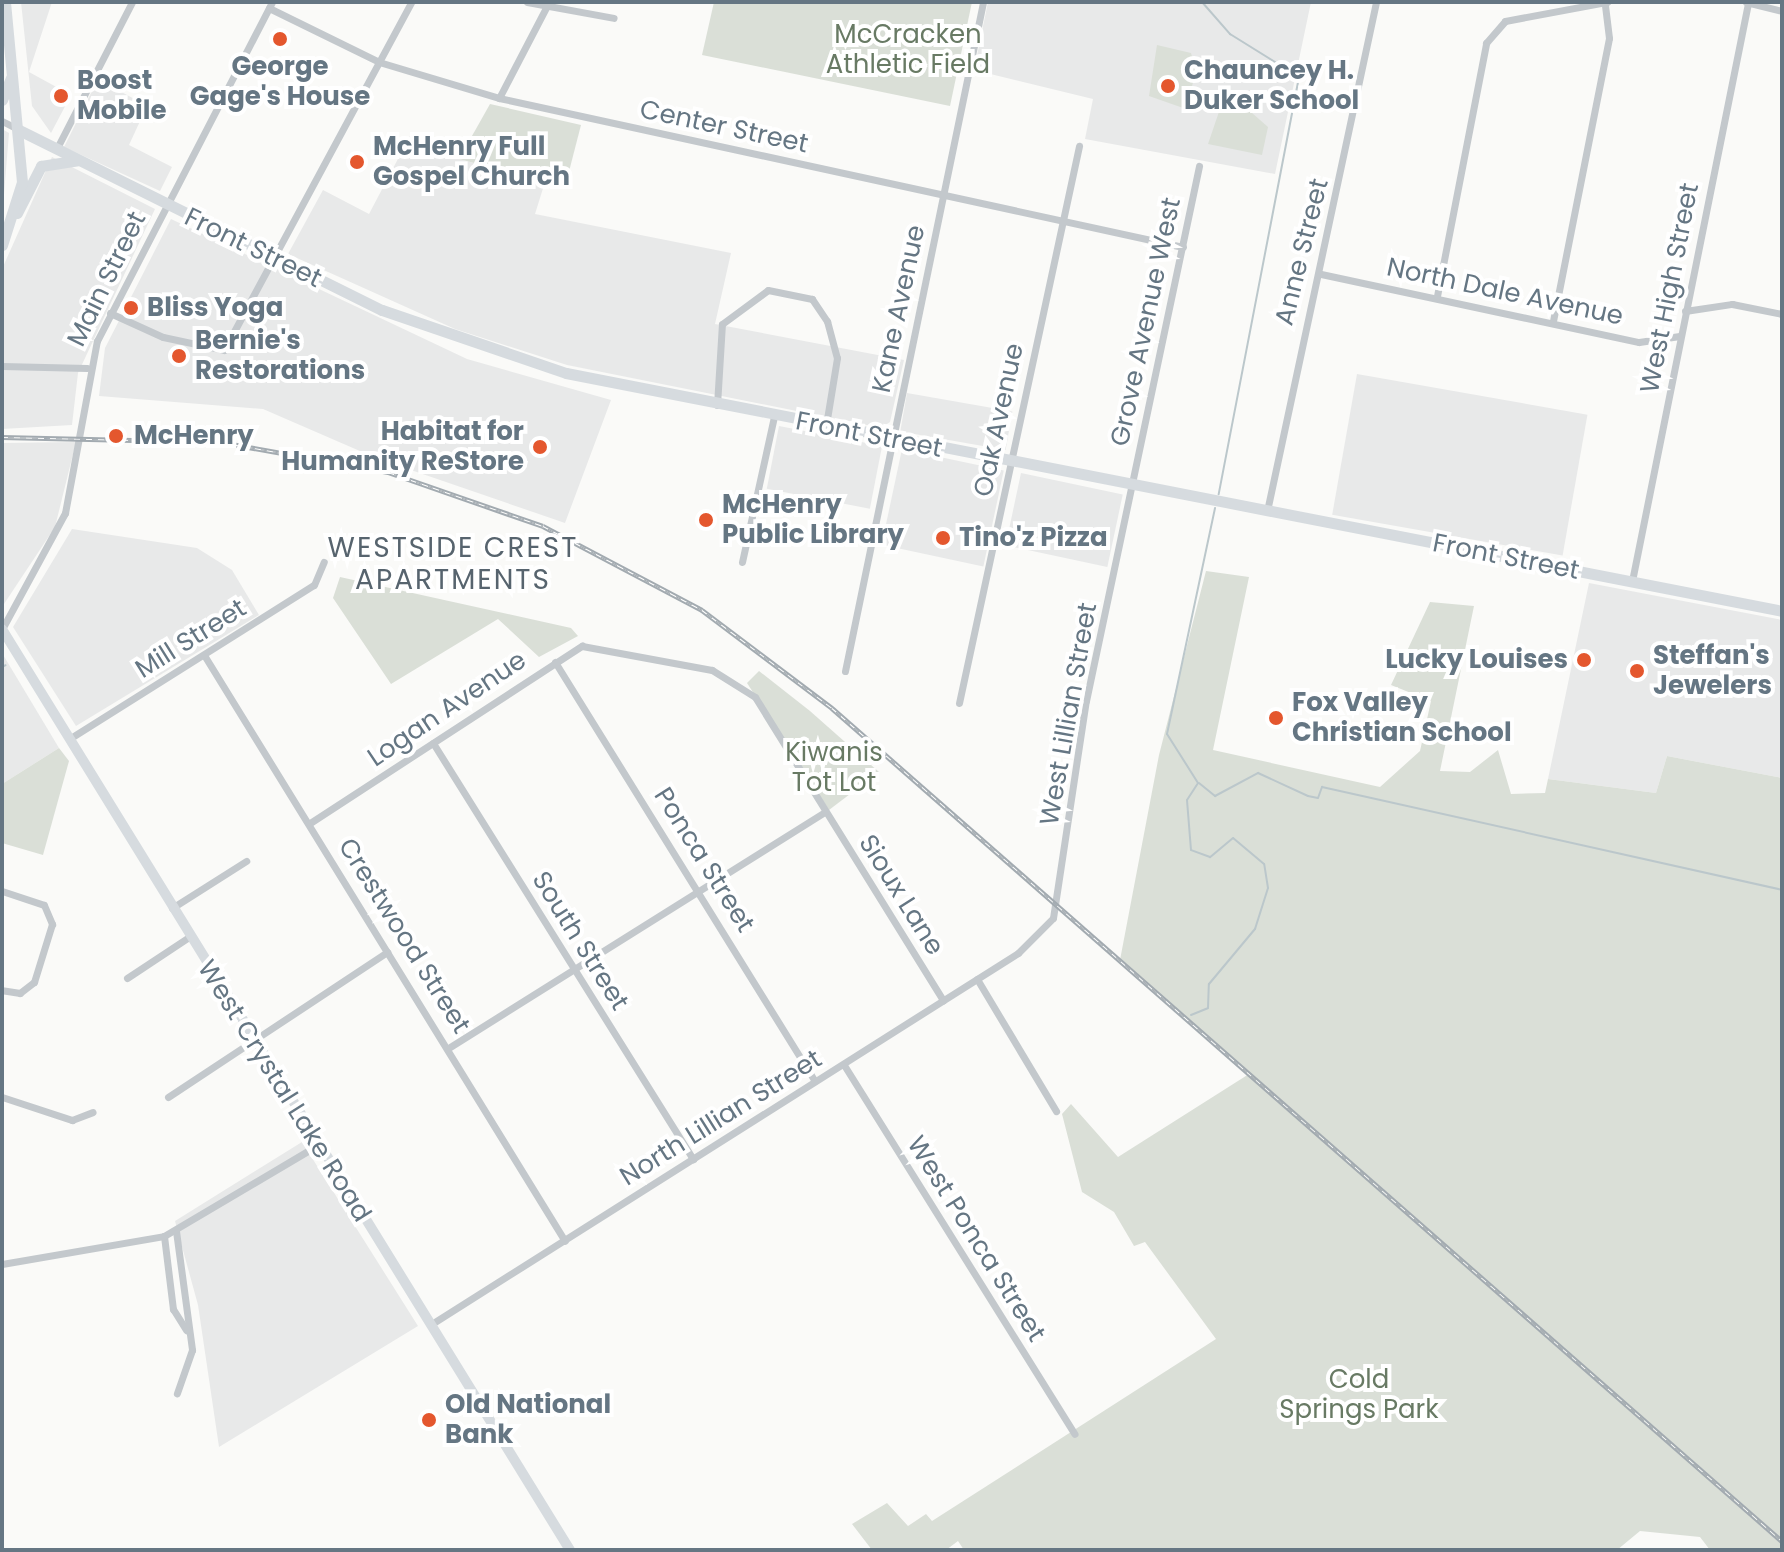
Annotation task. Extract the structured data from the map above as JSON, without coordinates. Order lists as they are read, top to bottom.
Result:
{
  "streets": {
    "main road": ["Front Street"],
    "street": [
      "Center Street",
      "Anne Street",
      "Main Street",
      "West High Street",
      "North Dale Avenue",
      "Kane Avenue",
      "Grove Avenue West",
      "Oak Avenue",
      "Mill Street",
      "Logan Avenue",
      "West Lillian Street",
      "Ponca Street",
      "Sioux Lane",
      "Crestwood Street",
      "South Street",
      "West Crystal Lake Road",
      "North Lillian Street",
      "West Ponca Street"
    ]
  },
  "crossings": [
    ["Center Street", "Main Street"],
    ["Center Street", "Kane Avenue"],
    ["Center Street", "Grove Avenue West"],
    ["Center Street", "Oak Avenue"],
    ["Front Street", "Anne Street"],
    ["Front Street", "Main Street"],
    ["Front Street", "West High Street"],
    ["Front Street", "Kane Avenue"],
    ["Front Street", "Grove Avenue West"],
    ["Front Street", "Oak Avenue"],
    ["Front Street", "West Lillian Street"],
    ["Anne Street", "North Dale Avenue"],
    ["Main Street", "West Crystal Lake Road"],
    ["West High Street", "North Dale Avenue"],
    ["Grove Avenue West", "West Lillian Street"],
    ["Mill Street", "Crestwood Street"],
    ["Mill Street", "West Crystal Lake Road"],
    ["Logan Avenue", "Ponca Street"],
    ["Logan Avenue", "Sioux Lane"],
    ["Logan Avenue", "Crestwood Street"],
    ["Logan Avenue", "South Street"],
    ["West Lillian Street", "North Lillian Street"],
    ["Ponca Street", "North Lillian Street"],
    ["Sioux Lane", "North Lillian Street"],
    ["Crestwood Street", "North Lillian Street"],
    ["South Street", "North Lillian Street"],
    ["West Crystal Lake Road", "North Lillian Street"],
    ["North Lillian Street", "West Ponca Street"]
  ],
  "districts": ["WESTSIDE CREST APARTMENTS"],
  "parks": ["McCracken Athletic Field", "Kiwanis Tot Lot", "Cold Springs Park"],
  "places": [
    "George Gage's House",
    "Chauncey H. Duker School",
    "Boost Mobile",
    "McHenry Full Gospel Church",
    "Bliss Yoga",
    "Bernie's Restorations",
    "McHenry",
    "Habitat for Humanity ReStore",
    "McHenry Public Library",
    "Tino'z Pizza",
    "Lucky Louises",
    "Steffan's Jewelers",
    "Fox Valley Christian School",
    "Old National Bank"
  ]
}
